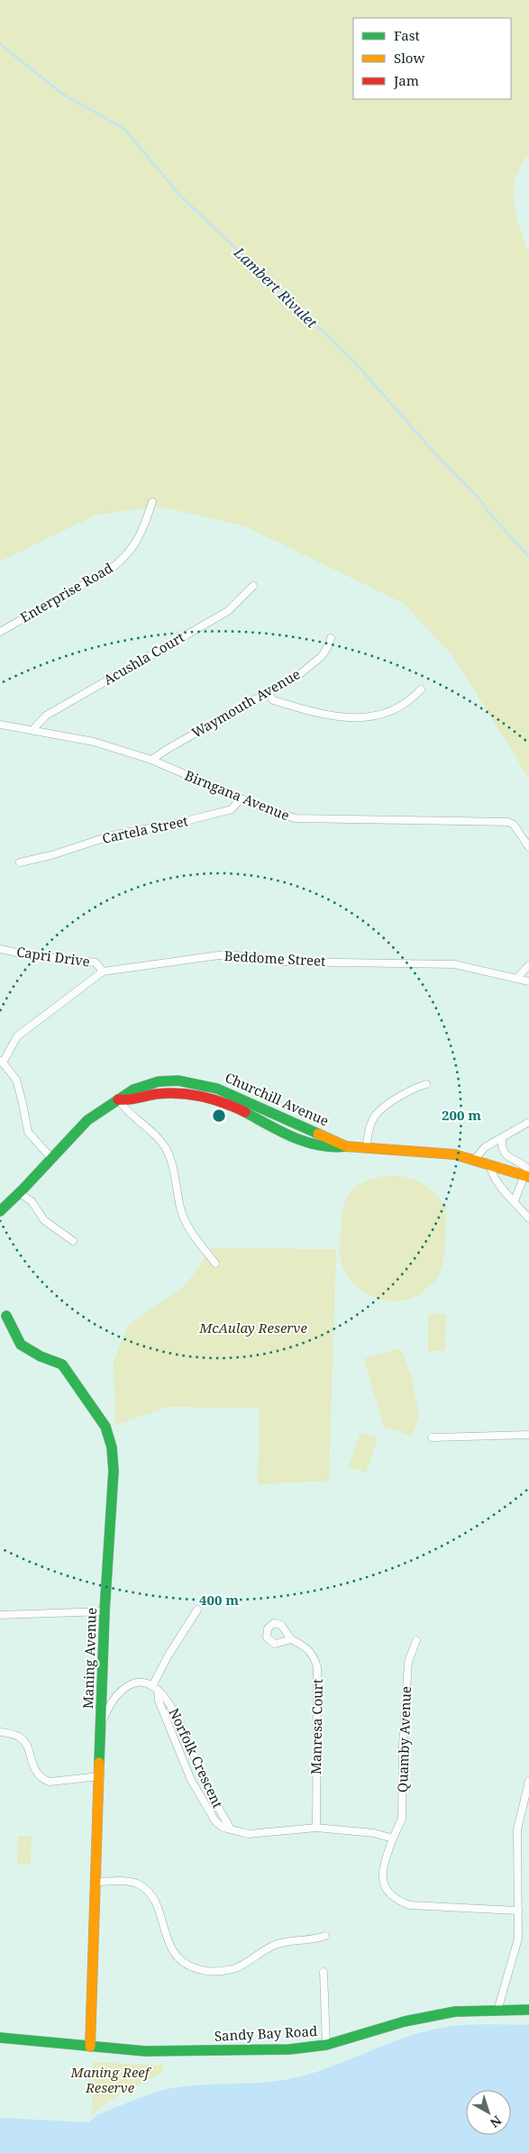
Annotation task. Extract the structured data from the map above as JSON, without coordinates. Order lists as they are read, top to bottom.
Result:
{
  "streets": {
    "street": [
      "Enterprise Road",
      "Acushla Court",
      "Waymouth Avenue",
      "Birngana Avenue",
      "Cartela Street",
      "Capri Drive",
      "Beddome Street",
      "Churchill Avenue",
      "Maning Avenue",
      "Manresa Court",
      "Quamby Avenue",
      "Norfolk Crescent",
      "Sandy Bay Road"
    ]
  },
  "crossings": [
    ["Acushla Court", "Birngana Avenue"],
    ["Waymouth Avenue", "Birngana Avenue"],
    ["Birngana Avenue", "Cartela Street"],
    ["Capri Drive", "Beddome Street"],
    ["Maning Avenue", "Sandy Bay Road"],
    ["Manresa Court", "Norfolk Crescent"],
    ["Quamby Avenue", "Norfolk Crescent"]
  ],
  "water": ["Lambert Rivulet"],
  "parks": ["McAulay Reserve", "Maning Reef Reserve"],
  "legend": ["Fast", "Slow", "Jam"],
  "north": "bottom right",
  "rings": ["200 m", "400 m"]
}
